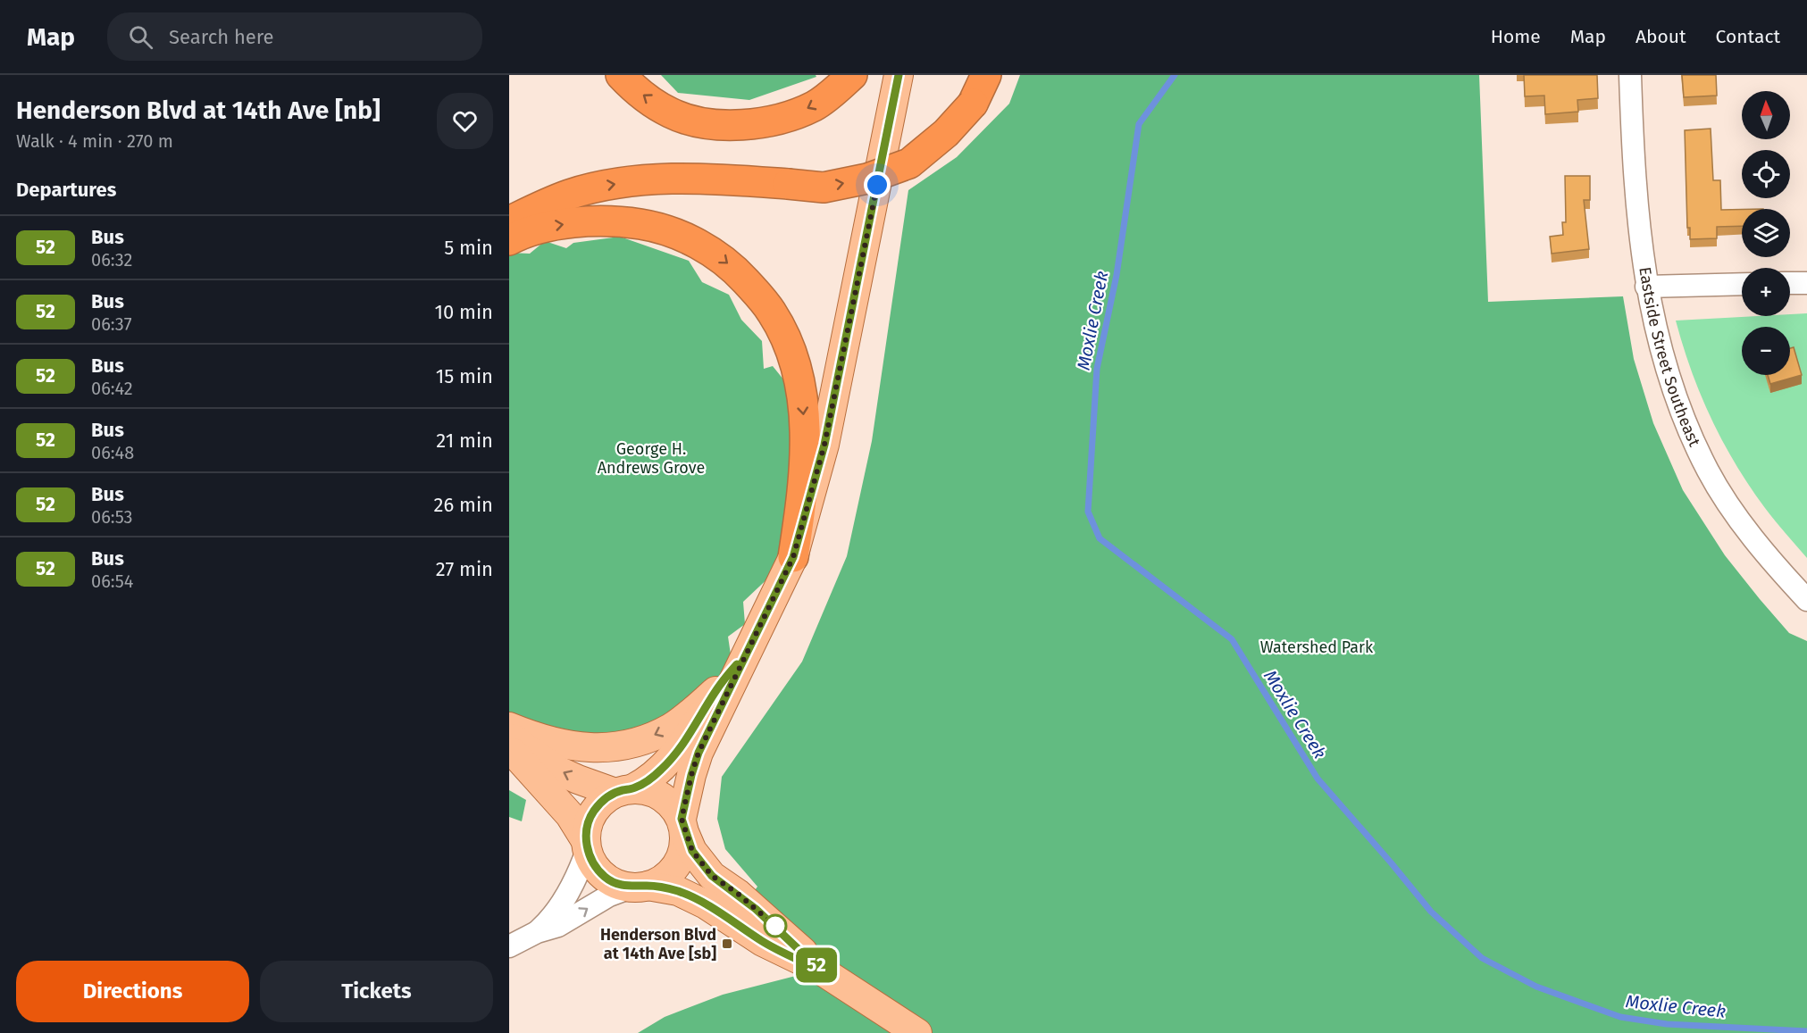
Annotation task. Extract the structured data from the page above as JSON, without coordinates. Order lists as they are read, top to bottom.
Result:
{
  "streets": {
    "street": ["Eastside Street Southeast"]
  },
  "water": ["Moxlie Creek"],
  "parks": ["George H. Andrews Grove", "Watershed Park"],
  "places": {
    "transit": ["Henderson Blvd at 14th Ave [sb]"]
  },
  "lines": ["bus line 52"],
  "north": "top",
  "page": {
    "header": "Map",
    "search": "Search here",
    "nav": [
      "Home",
      "Map",
      "About",
      "Contact"
    ],
    "heading": [
      ["Henderson Blvd at 14th Ave [nb]", "Walk · 4 min · 270 m"],
      "Departures"
    ],
    "on_map": "52",
    "map_buttons": ["+", "−"],
    "list": [
      {
        "mark": "52",
        "name": "Bus",
        "note": "06:32",
        "value": "5 min"
      },
      {
        "mark": "52",
        "name": "Bus",
        "note": "06:37",
        "value": "10 min"
      },
      {
        "mark": "52",
        "name": "Bus",
        "note": "06:42",
        "value": "15 min"
      },
      {
        "mark": "52",
        "name": "Bus",
        "note": "06:48",
        "value": "21 min"
      },
      {
        "mark": "52",
        "name": "Bus",
        "note": "06:53",
        "value": "26 min"
      },
      {
        "mark": "52",
        "name": "Bus",
        "note": "06:54",
        "value": "27 min"
      }
    ],
    "buttons": ["Directions", "Tickets"]
  }
}
